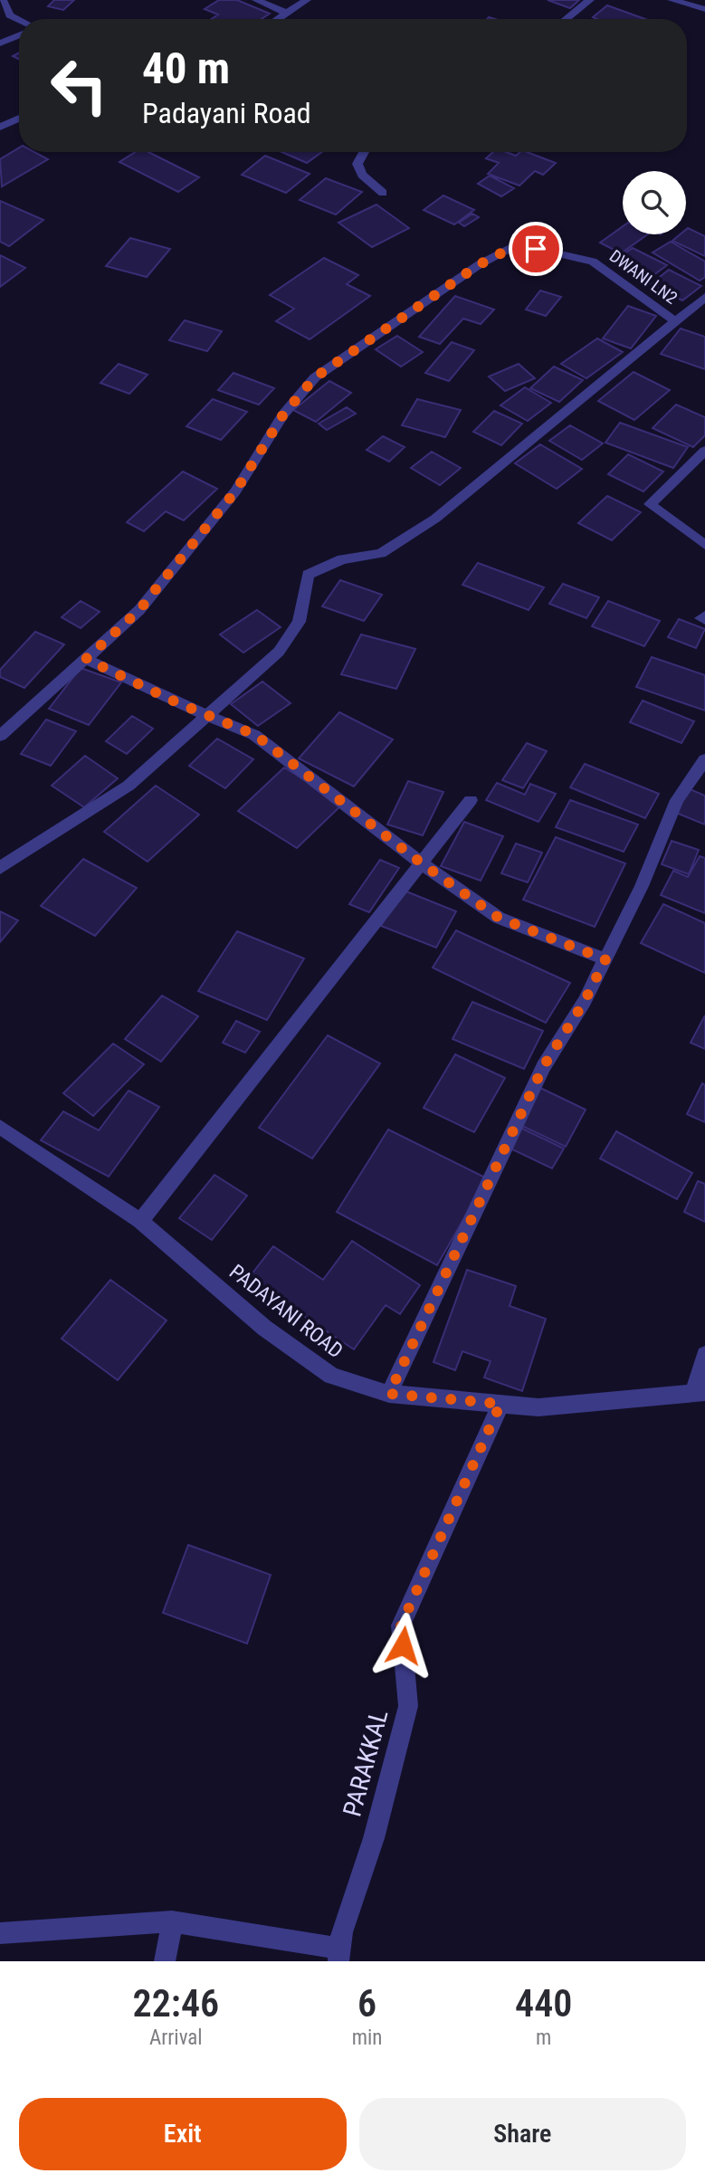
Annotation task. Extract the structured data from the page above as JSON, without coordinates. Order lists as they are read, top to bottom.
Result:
{
  "streets": {
    "street": ["DWANI LN2", "PADAYANI ROAD", "PARAKKAL"]
  },
  "crossings": [
    ["PADAYANI ROAD", "PARAKKAL"]
  ],
  "page": {
    "turn": ["40 m", "Padayani Road"],
    "eta": [
      "22:46",
      "Arrival",
      "6",
      "min",
      "440",
      "m"
    ],
    "buttons": ["Exit", "Share"]
  }
}
